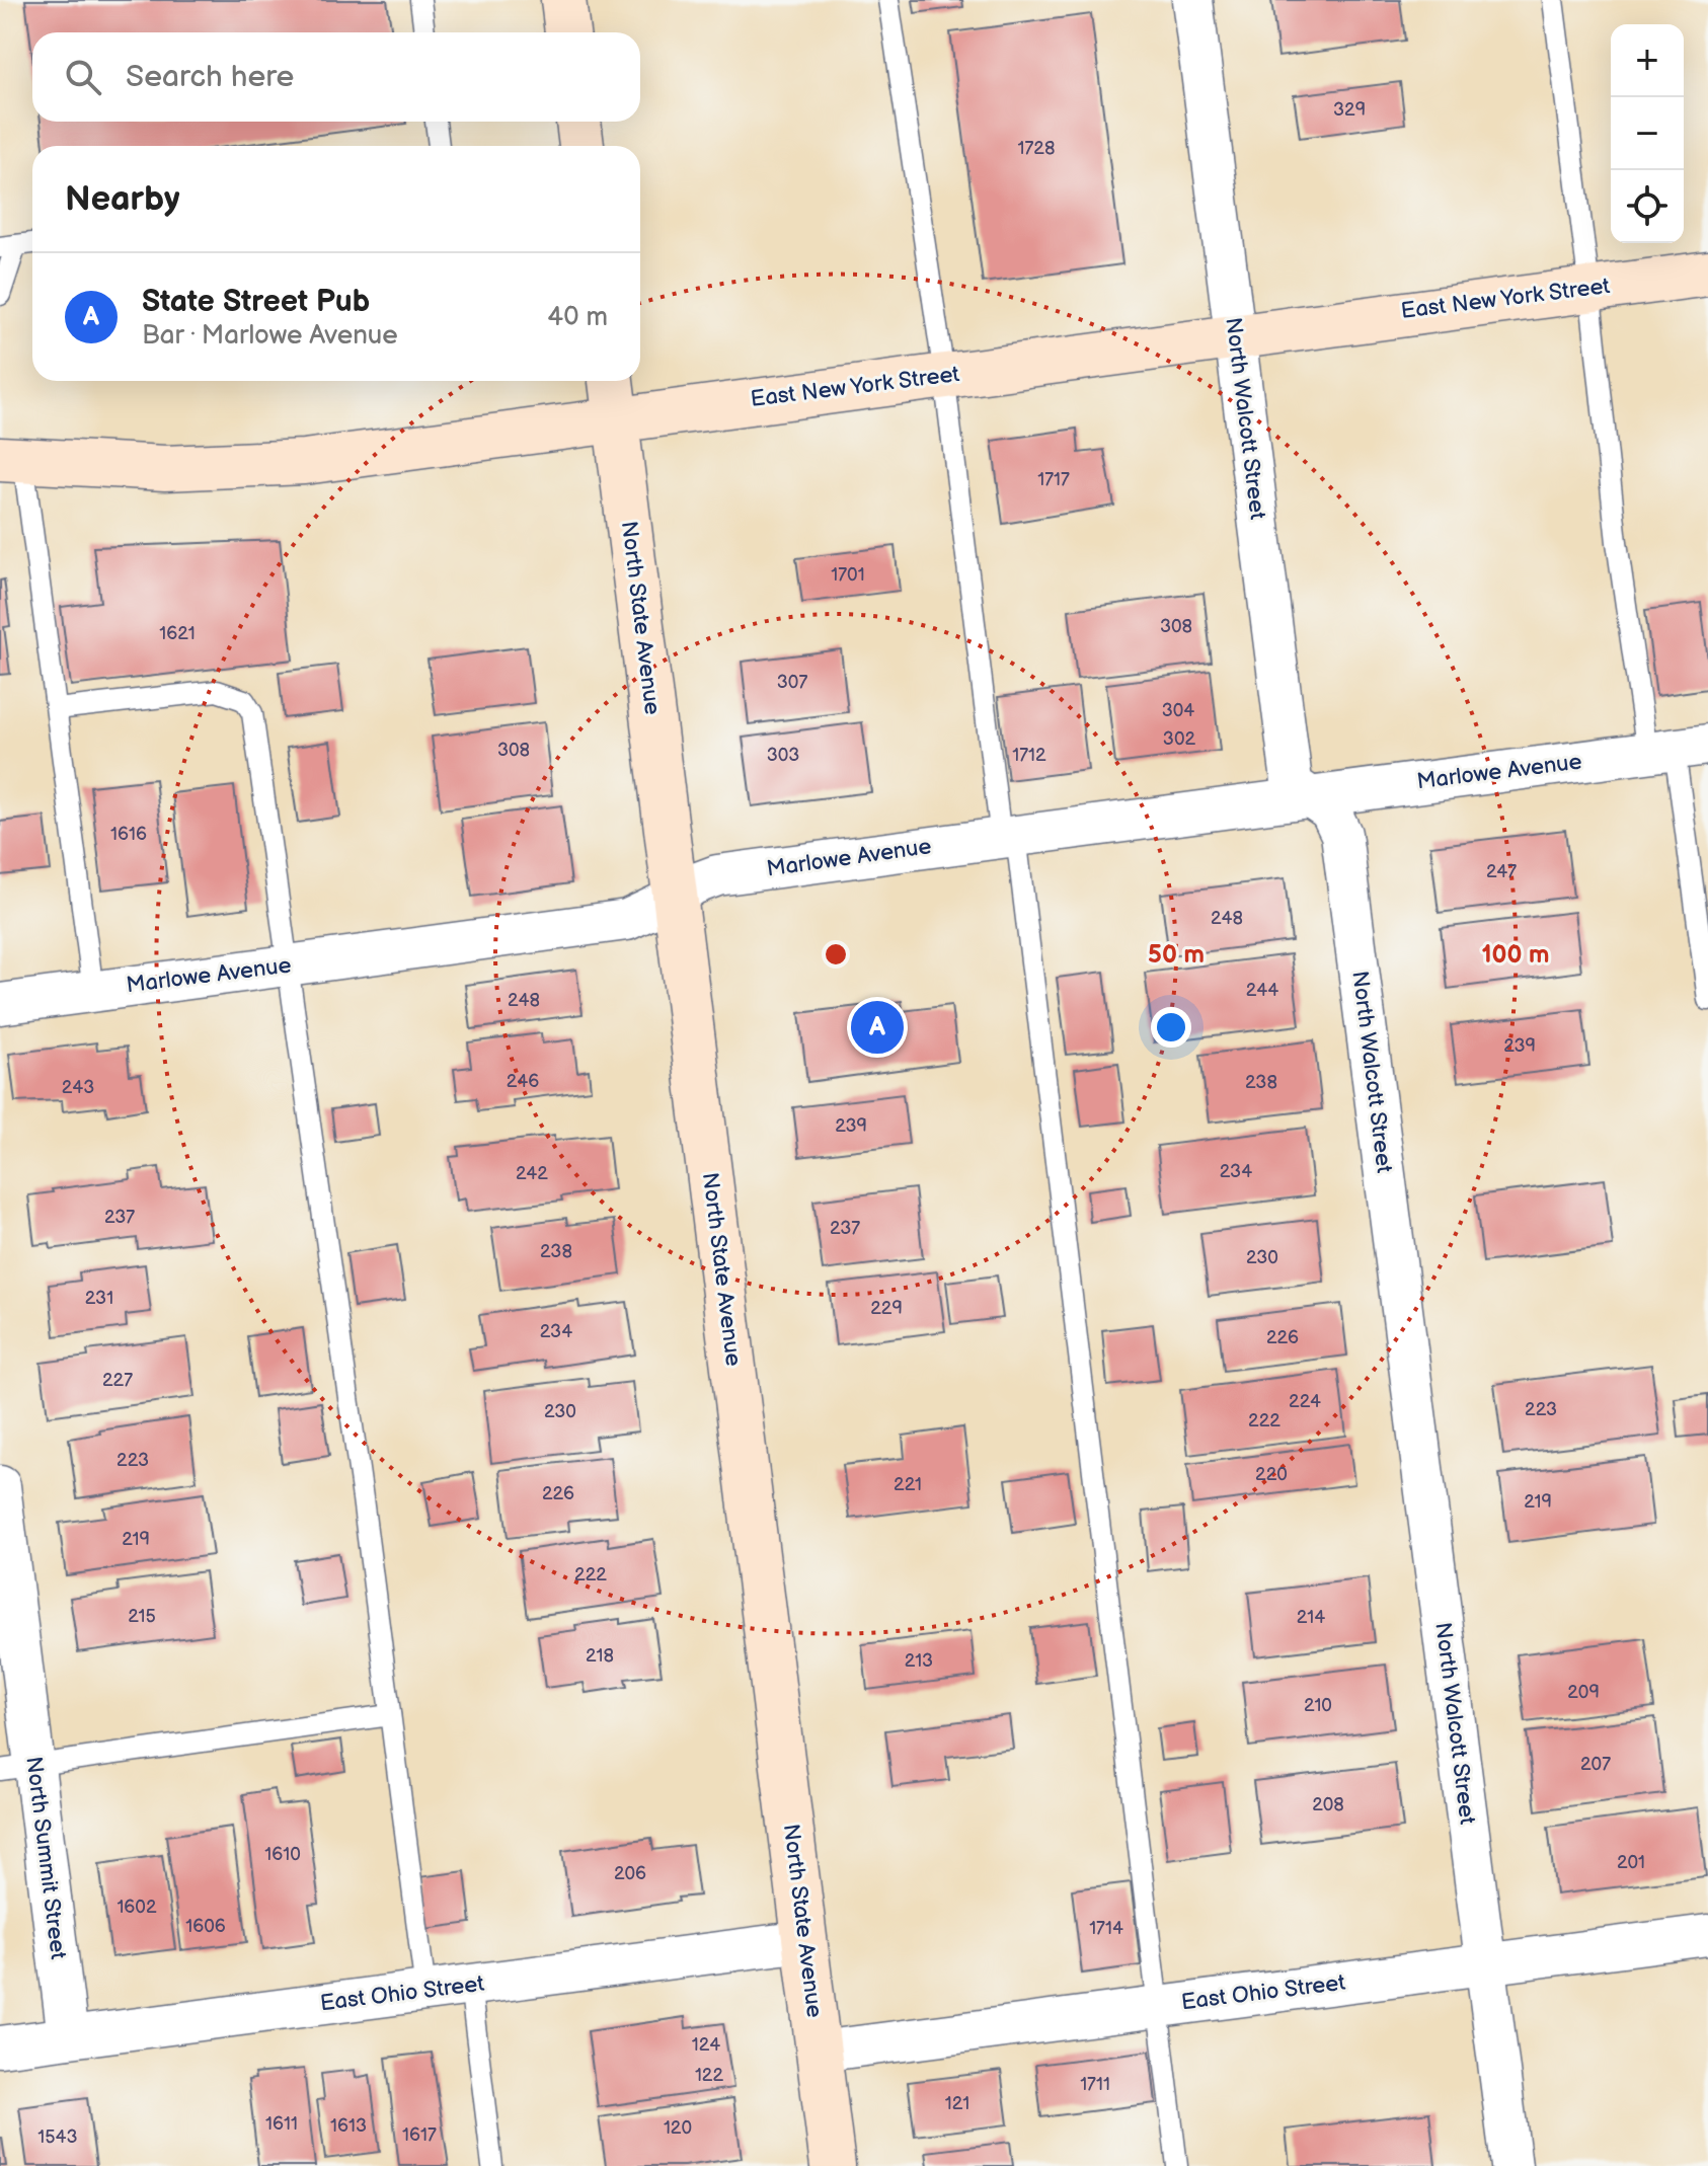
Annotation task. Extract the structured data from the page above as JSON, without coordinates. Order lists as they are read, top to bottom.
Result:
{
  "streets": {
    "street": [
      "East New York Street",
      "North Walcott Street",
      "North State Avenue",
      "Marlowe Avenue",
      "North Summit Street",
      "East Ohio Street"
    ]
  },
  "crossings": [
    ["East New York Street", "North Walcott Street"],
    ["East New York Street", "North State Avenue"],
    ["North Walcott Street", "Marlowe Avenue"],
    ["North Walcott Street", "East Ohio Street"],
    ["North State Avenue", "Marlowe Avenue"],
    ["North State Avenue", "East Ohio Street"],
    ["North Summit Street", "East Ohio Street"]
  ],
  "house_numbers": [
    "329",
    "1728",
    "1717",
    "1701",
    "308",
    "1621",
    "307",
    "304",
    "302",
    "308",
    "303",
    "1712",
    "1616",
    "247",
    "248",
    "244",
    "248",
    "239",
    "246",
    "238",
    "243",
    "239",
    "234",
    "242",
    "237",
    "237",
    "238",
    "230",
    "231",
    "229",
    "234",
    "226",
    "227",
    "224",
    "223",
    "230",
    "222",
    "223",
    "220",
    "221",
    "226",
    "219",
    "219",
    "222",
    "215",
    "214",
    "218",
    "213",
    "209",
    "210",
    "207",
    "208",
    "1610",
    "201",
    "206",
    "1602",
    "1606",
    "1714",
    "124",
    "122",
    "1711",
    "121",
    "1611",
    "1613",
    "120",
    "1617",
    "1543"
  ],
  "page": {
    "map_buttons": ["+", "−"],
    "search": "Search here",
    "heading": "Nearby",
    "list": [
      {
        "mark": "A",
        "name": "State Street Pub",
        "note": "Bar · Marlowe Avenue",
        "value": "40 m"
      }
    ],
    "pins": "A"
  },
  "rings": ["50 m", "100 m"]
}
